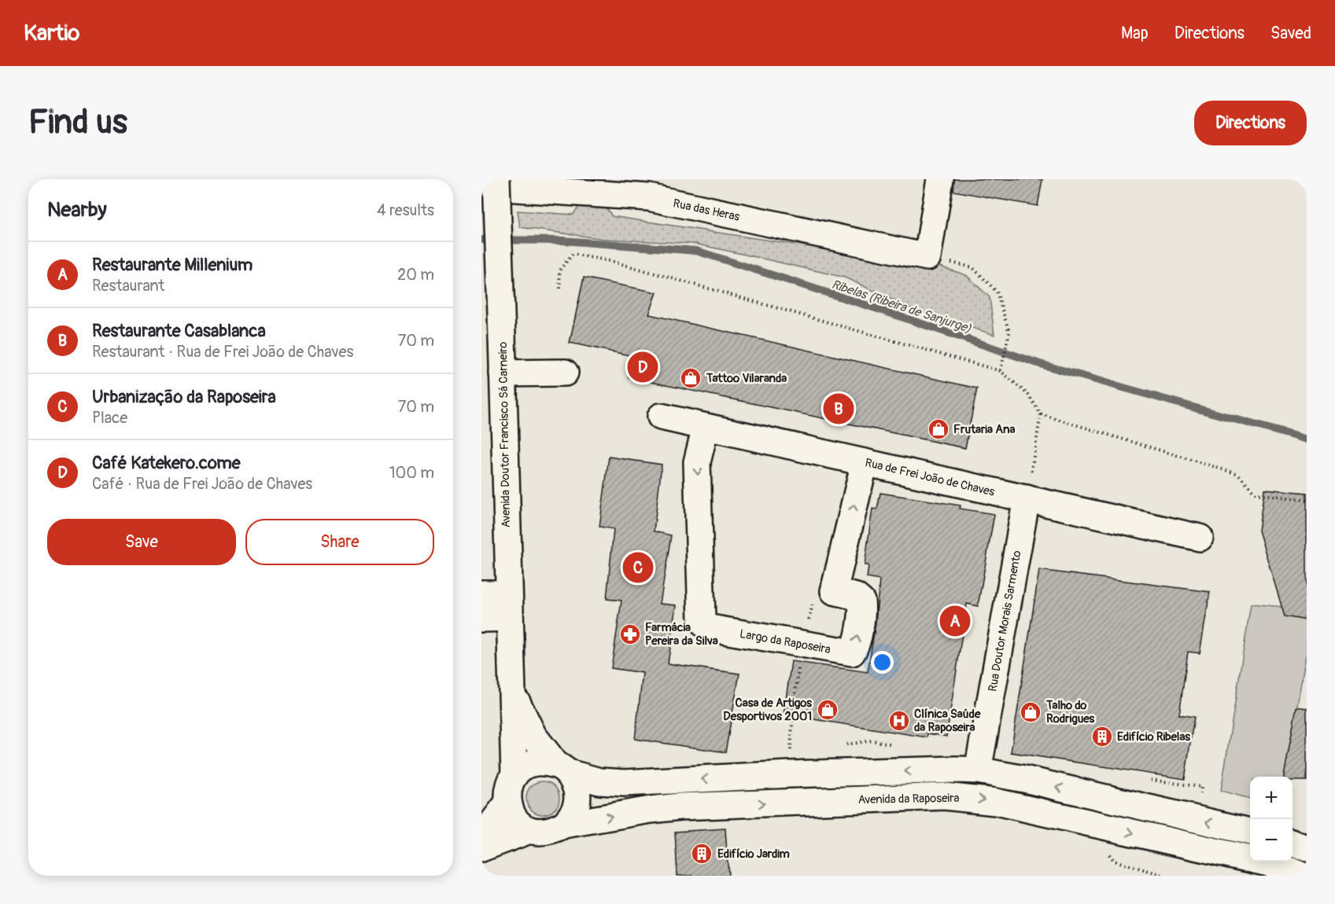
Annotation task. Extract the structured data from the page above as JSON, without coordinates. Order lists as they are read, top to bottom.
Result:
{
  "streets": {
    "main road": [
      "Rua das Heras",
      "Avenida Doutor Francisco Sá Carneiro",
      "Rua de Frei João de Chaves",
      "Rua Doutor Morais Sarmento",
      "Largo da Raposeira",
      "Avenida da Raposeira"
    ]
  },
  "crossings": [
    ["Avenida Doutor Francisco Sá Carneiro", "Avenida da Raposeira"],
    ["Rua de Frei João de Chaves", "Rua Doutor Morais Sarmento"],
    ["Rua de Frei João de Chaves", "Largo da Raposeira"]
  ],
  "water": ["Ribelas (Ribeira de Sanjurge)"],
  "places": {
    "shop": [
      "Tattoo Vilaranda",
      "Frutaria Ana",
      "Casa de Artigos Desportivos 2001",
      "Talho do Rodrigues"
    ],
    "pharmacy": ["Farmácia Pereira da Silva"],
    "hospital": ["Clínica Saúde da Raposeira"],
    "building": ["Edifício Ribelas", "Edifício Jardim"]
  },
  "page": {
    "header": "Kartio",
    "nav": ["Map", "Directions", "Saved"],
    "buttons": [
      "Directions",
      ["Save", "Share"]
    ],
    "title": "Find us",
    "heading": ["Nearby", "4 results"],
    "list": [
      {
        "mark": "A",
        "name": "Restaurante Millenium",
        "note": "Restaurant",
        "value": "20 m"
      },
      {
        "mark": "B",
        "name": "Restaurante Casablanca",
        "note": "Restaurant · Rua de Frei João de Chaves",
        "value": "70 m"
      },
      {
        "mark": "C",
        "name": "Urbanização da Raposeira",
        "note": "Place",
        "value": "70 m"
      },
      {
        "mark": "D",
        "name": "Café Katekero.come",
        "note": "Café · Rua de Frei João de Chaves",
        "value": "100 m"
      }
    ],
    "pins": [
      "D",
      "B",
      "C",
      "A"
    ],
    "map_buttons": ["+", "−"]
  }
}
